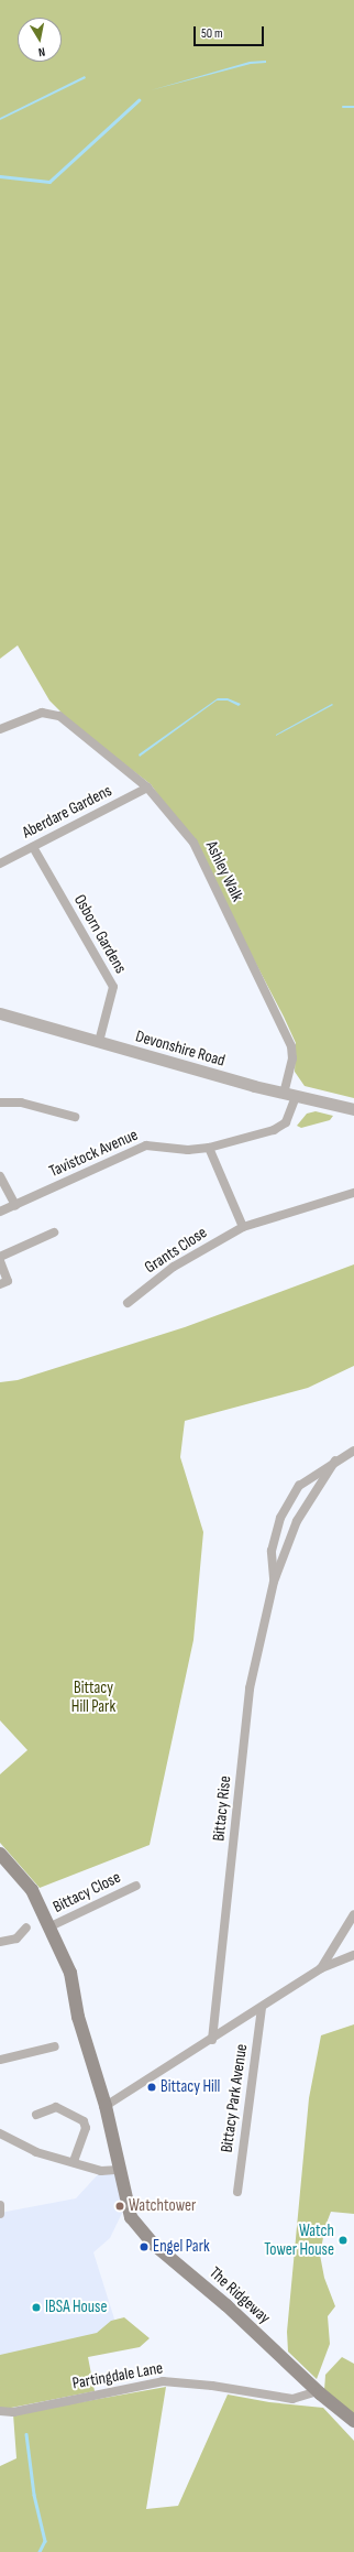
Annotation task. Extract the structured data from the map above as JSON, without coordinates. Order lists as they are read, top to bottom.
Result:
{
  "streets": {
    "main road": ["The Ridgeway"],
    "street": [
      "Aberdare Gardens",
      "Ashley Walk",
      "Osborn Gardens",
      "Devonshire Road",
      "Tavistock Avenue",
      "Grants Close",
      "Bittacy Rise",
      "Bittacy Close",
      "Bittacy Park Avenue",
      "Partingdale Lane"
    ]
  },
  "crossings": [
    ["Aberdare Gardens", "Ashley Walk"],
    ["Aberdare Gardens", "Osborn Gardens"],
    ["Ashley Walk", "Devonshire Road"],
    ["Ashley Walk", "Tavistock Avenue"],
    ["Osborn Gardens", "Devonshire Road"],
    ["Devonshire Road", "Tavistock Avenue"],
    ["The Ridgeway", "Partingdale Lane"]
  ],
  "parks": ["Bittacy Hill Park"],
  "places": [
    "Bittacy Hill",
    "Watchtower",
    "Watch Tower House",
    "Engel Park",
    "IBSA House"
  ],
  "scale_bar": "50 m",
  "north": "bottom"
}
